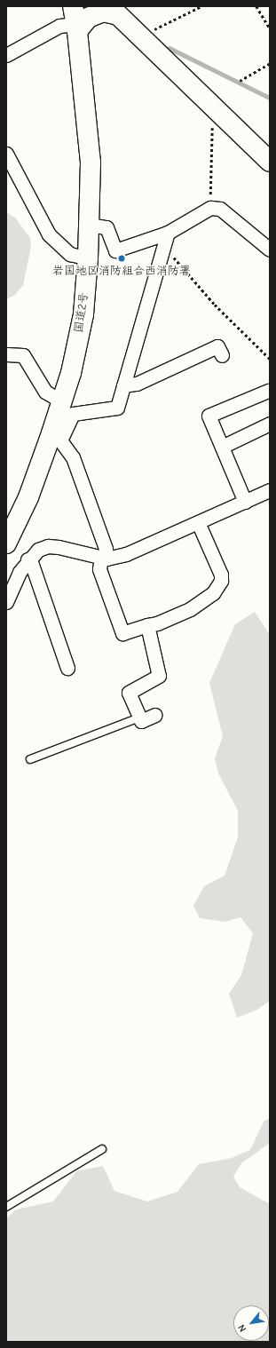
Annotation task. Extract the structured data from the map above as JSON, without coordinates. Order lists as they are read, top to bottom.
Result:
{
  "streets": {
    "main road": ["国道2号"]
  },
  "places": ["岩国地区消防組合西消防署"],
  "north": "bottom left"
}
